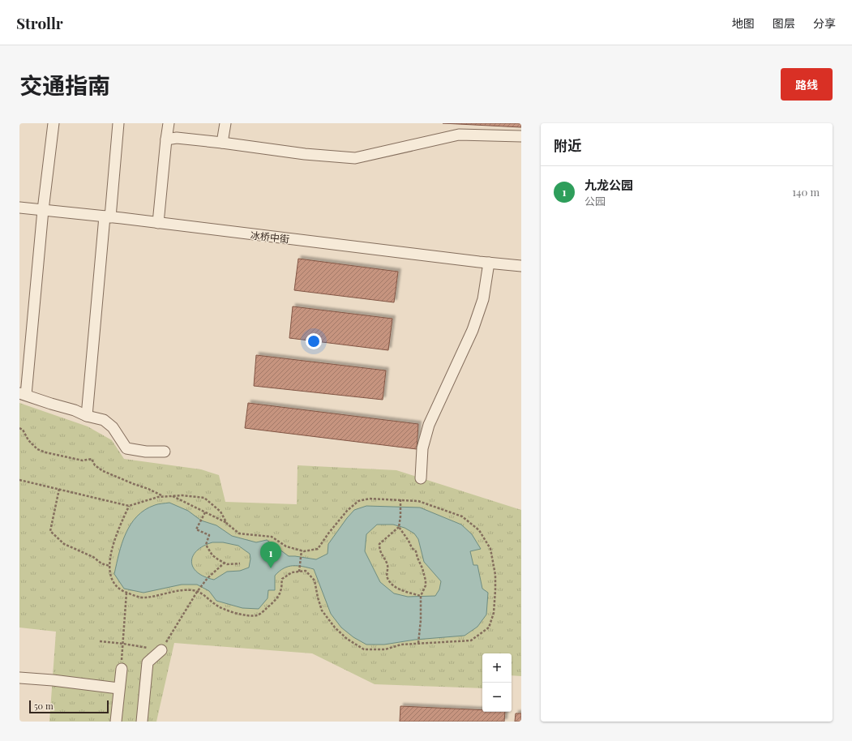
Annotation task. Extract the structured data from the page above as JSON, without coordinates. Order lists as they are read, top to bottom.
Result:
{
  "streets": {
    "street": ["冰桥中街"]
  },
  "scale_bar": "50 m",
  "page": {
    "header": "Strollr",
    "nav": ["地图", "图层", "分享"],
    "title": "交通指南",
    "buttons": "路线",
    "heading": "附近",
    "list": [
      {
        "mark": "1",
        "name": "九龙公园",
        "note": "公园",
        "value": "140 m"
      }
    ],
    "pins": "1",
    "map_buttons": ["+", "−"],
    "scale": "50 m"
  }
}
